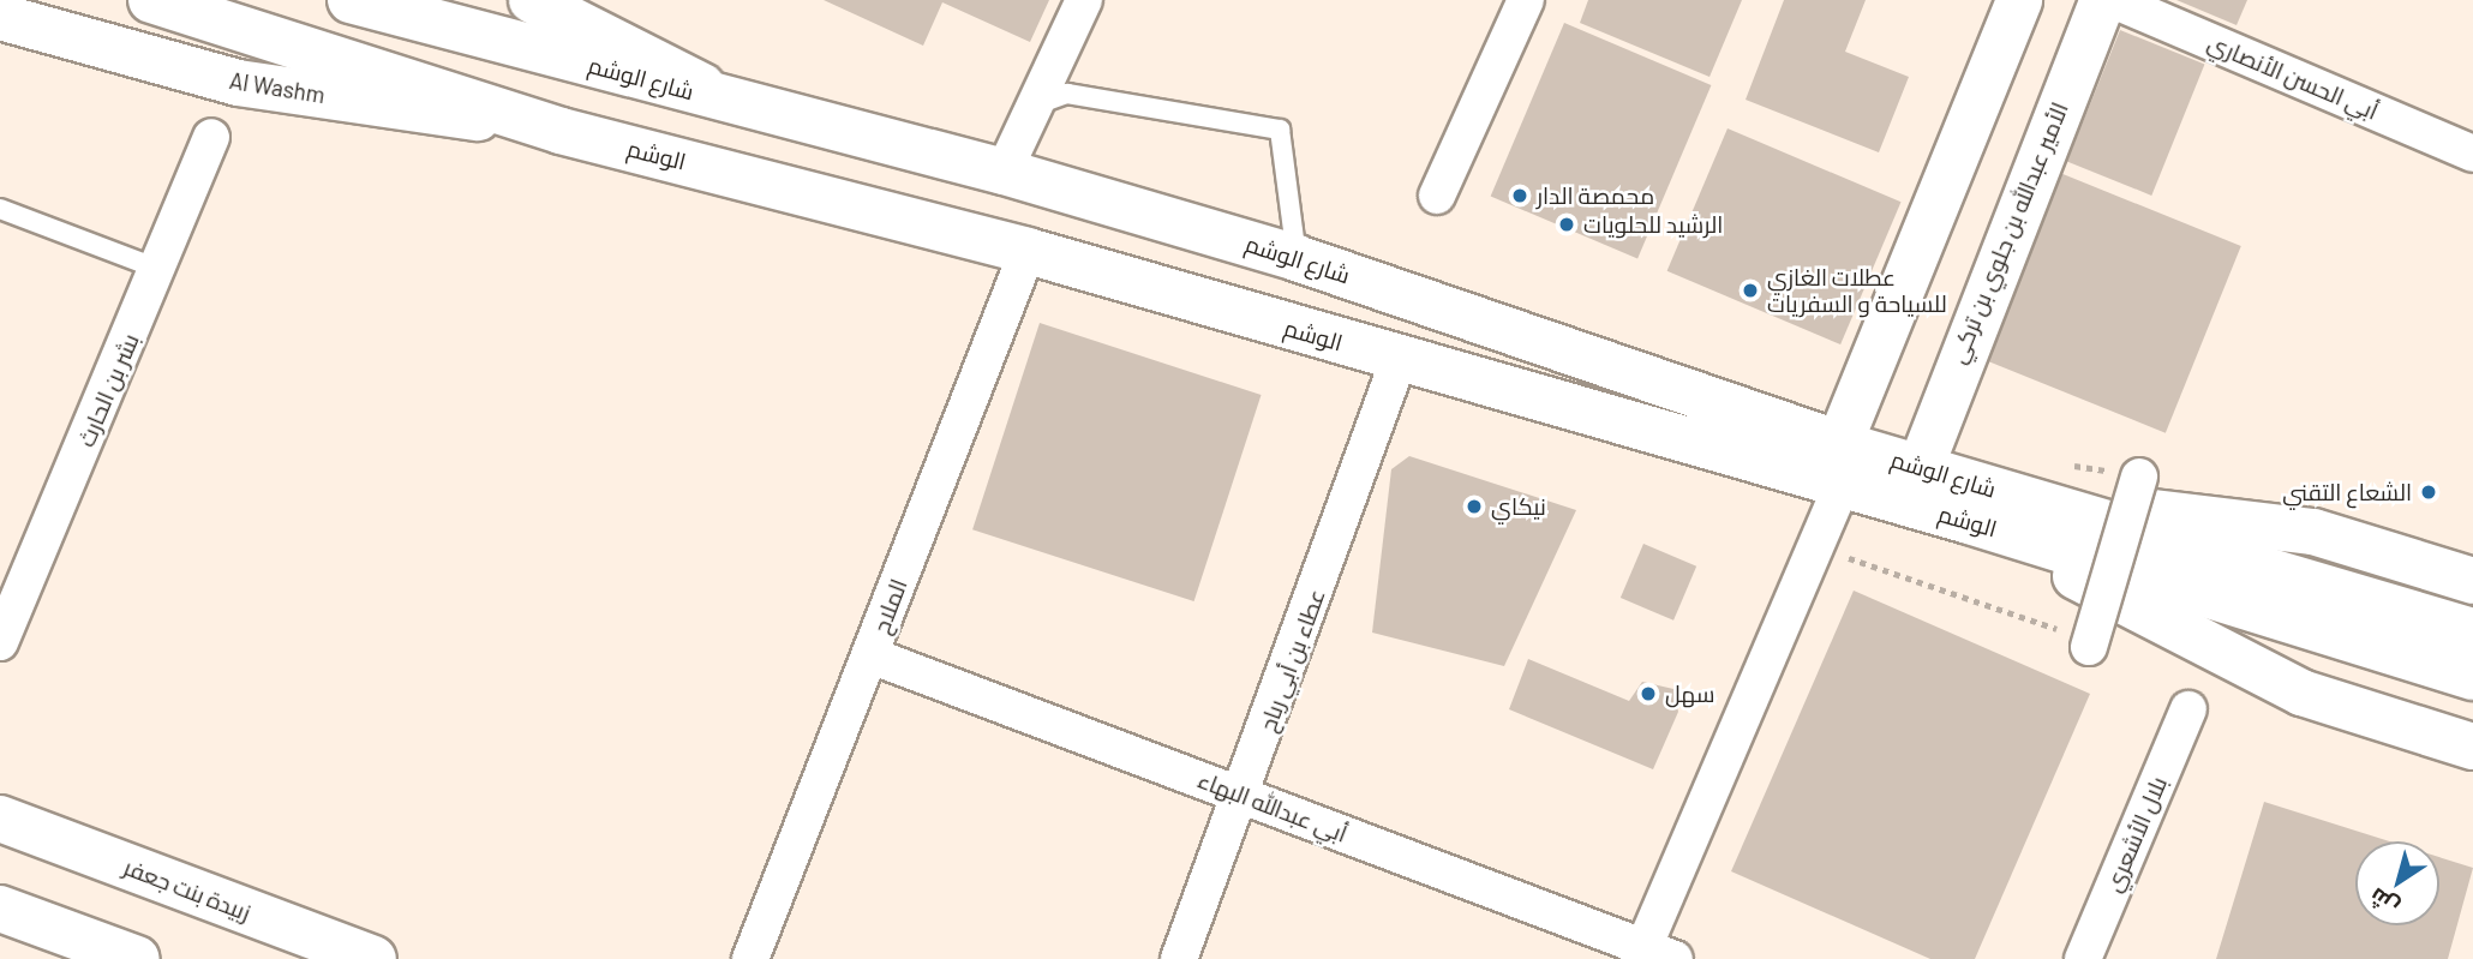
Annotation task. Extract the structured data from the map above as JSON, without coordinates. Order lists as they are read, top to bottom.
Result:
{
  "streets": {
    "main road": [
      "شارع الوشم",
      "Al Washm",
      "الوشم",
      "الأمير عبدالله بن جلوي بن تركي",
      "زبيدة بنت جعفر"
    ],
    "street": [
      "أبي الحسن الأنصاري",
      "بشر بن الحارث",
      "الملاح",
      "عطاء بن أبي رباح",
      "أبي عبدالله البهاء",
      "بلال الأشعري"
    ]
  },
  "crossings": [
    ["شارع الوشم", "الوشم"],
    ["شارع الوشم", "الأمير عبدالله بن جلوي بن تركي"],
    ["Al Washm", "الوشم"],
    ["الوشم", "الملاح"],
    ["الوشم", "عطاء بن أبي رباح"],
    ["الملاح", "أبي عبدالله البهاء"],
    ["عطاء بن أبي رباح", "أبي عبدالله البهاء"]
  ],
  "places": [
    "محمصة الدار",
    "الرشيد للحلويات",
    "عطلات الغازي للسياحة و السفريات",
    "الشعاع التقني",
    "نيكاي",
    "سهل"
  ],
  "north": "bottom left"
}
